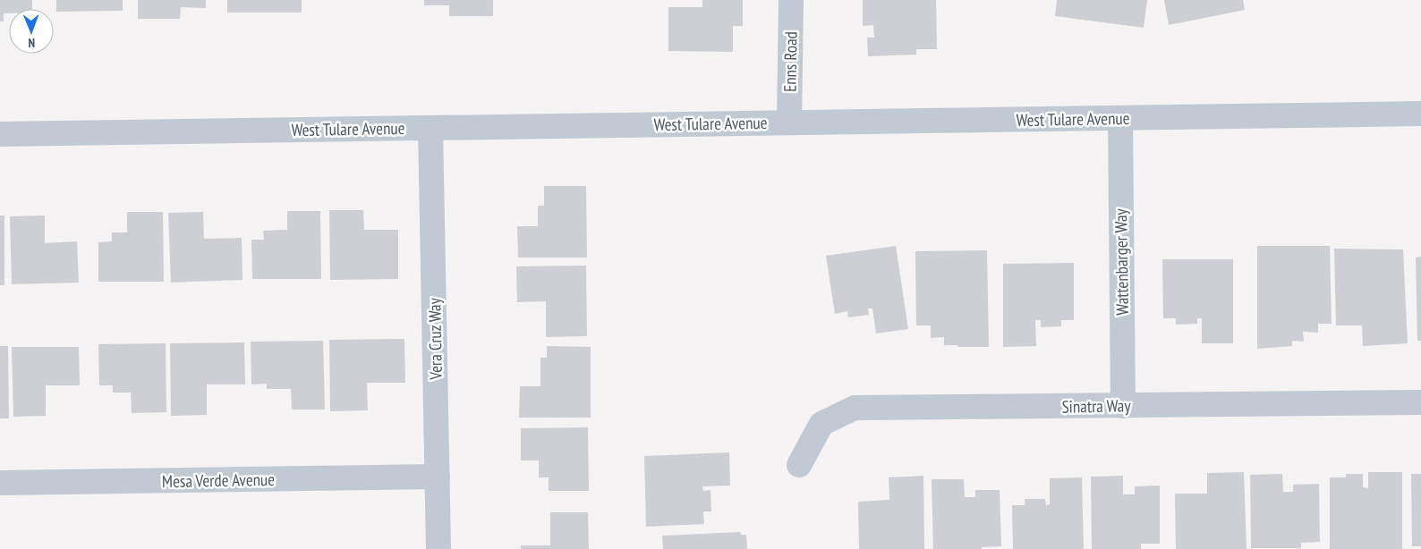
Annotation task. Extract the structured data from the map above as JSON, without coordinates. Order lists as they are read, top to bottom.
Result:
{
  "streets": {
    "street": [
      "Enns Road",
      "West Tulare Avenue",
      "Wattenbarger Way",
      "Vera Cruz Way",
      "Sinatra Way",
      "Mesa Verde Avenue"
    ]
  },
  "crossings": [
    ["Enns Road", "West Tulare Avenue"],
    ["West Tulare Avenue", "Wattenbarger Way"],
    ["West Tulare Avenue", "Vera Cruz Way"],
    ["Wattenbarger Way", "Sinatra Way"],
    ["Vera Cruz Way", "Mesa Verde Avenue"]
  ],
  "north": "bottom"
}
